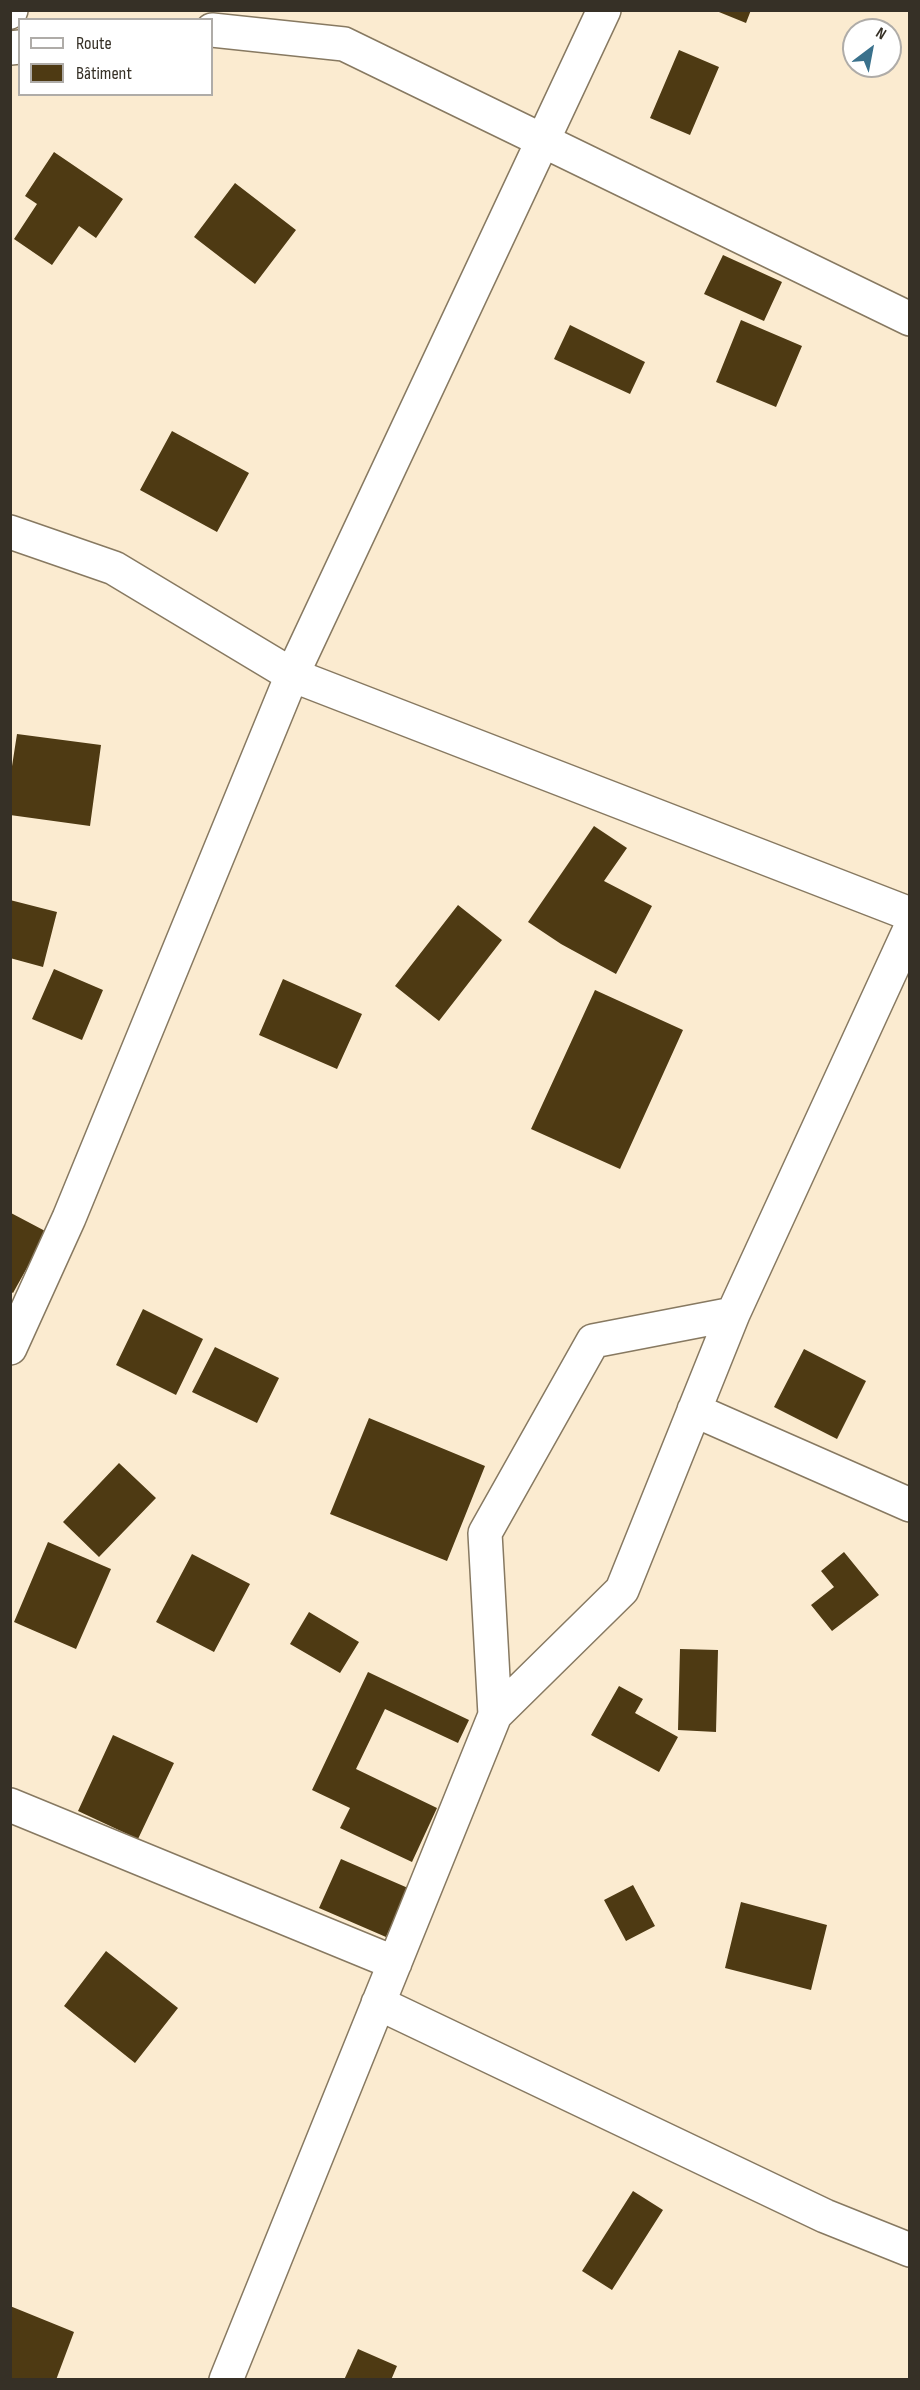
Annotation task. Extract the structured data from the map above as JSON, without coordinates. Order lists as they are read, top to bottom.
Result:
{
  "legend": ["Route", "Bâtiment"],
  "north": "top right"
}
